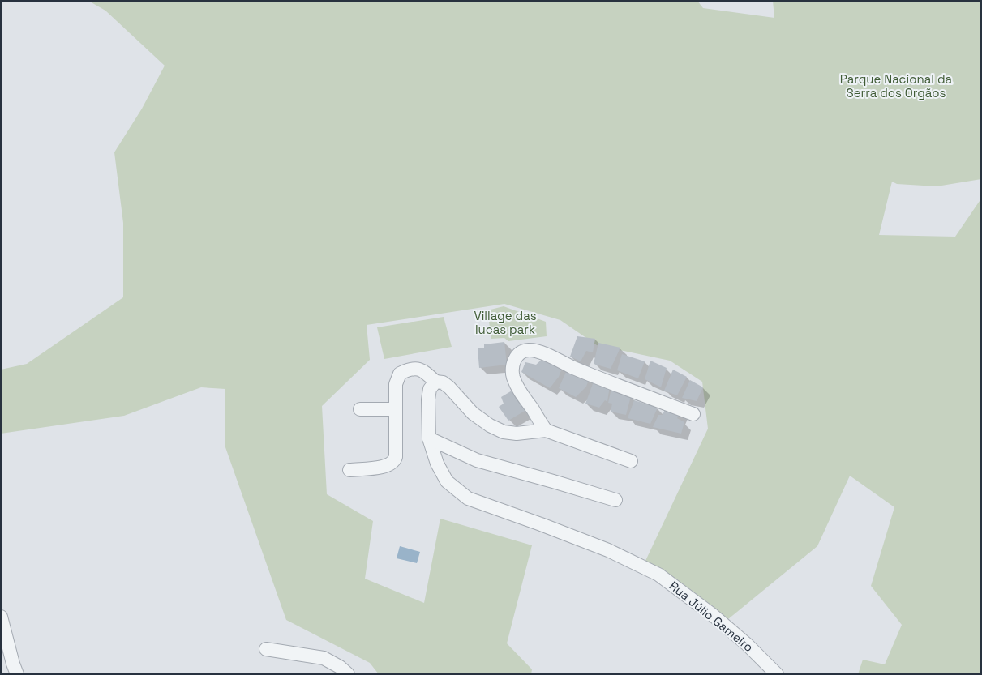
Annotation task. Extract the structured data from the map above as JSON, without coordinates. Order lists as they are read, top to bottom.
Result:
{
  "streets": {
    "street": ["Rua Júlio Gameiro"]
  },
  "parks": ["Parque Nacional da Serra dos Orgãos", "Village das Iucas park"]
}
